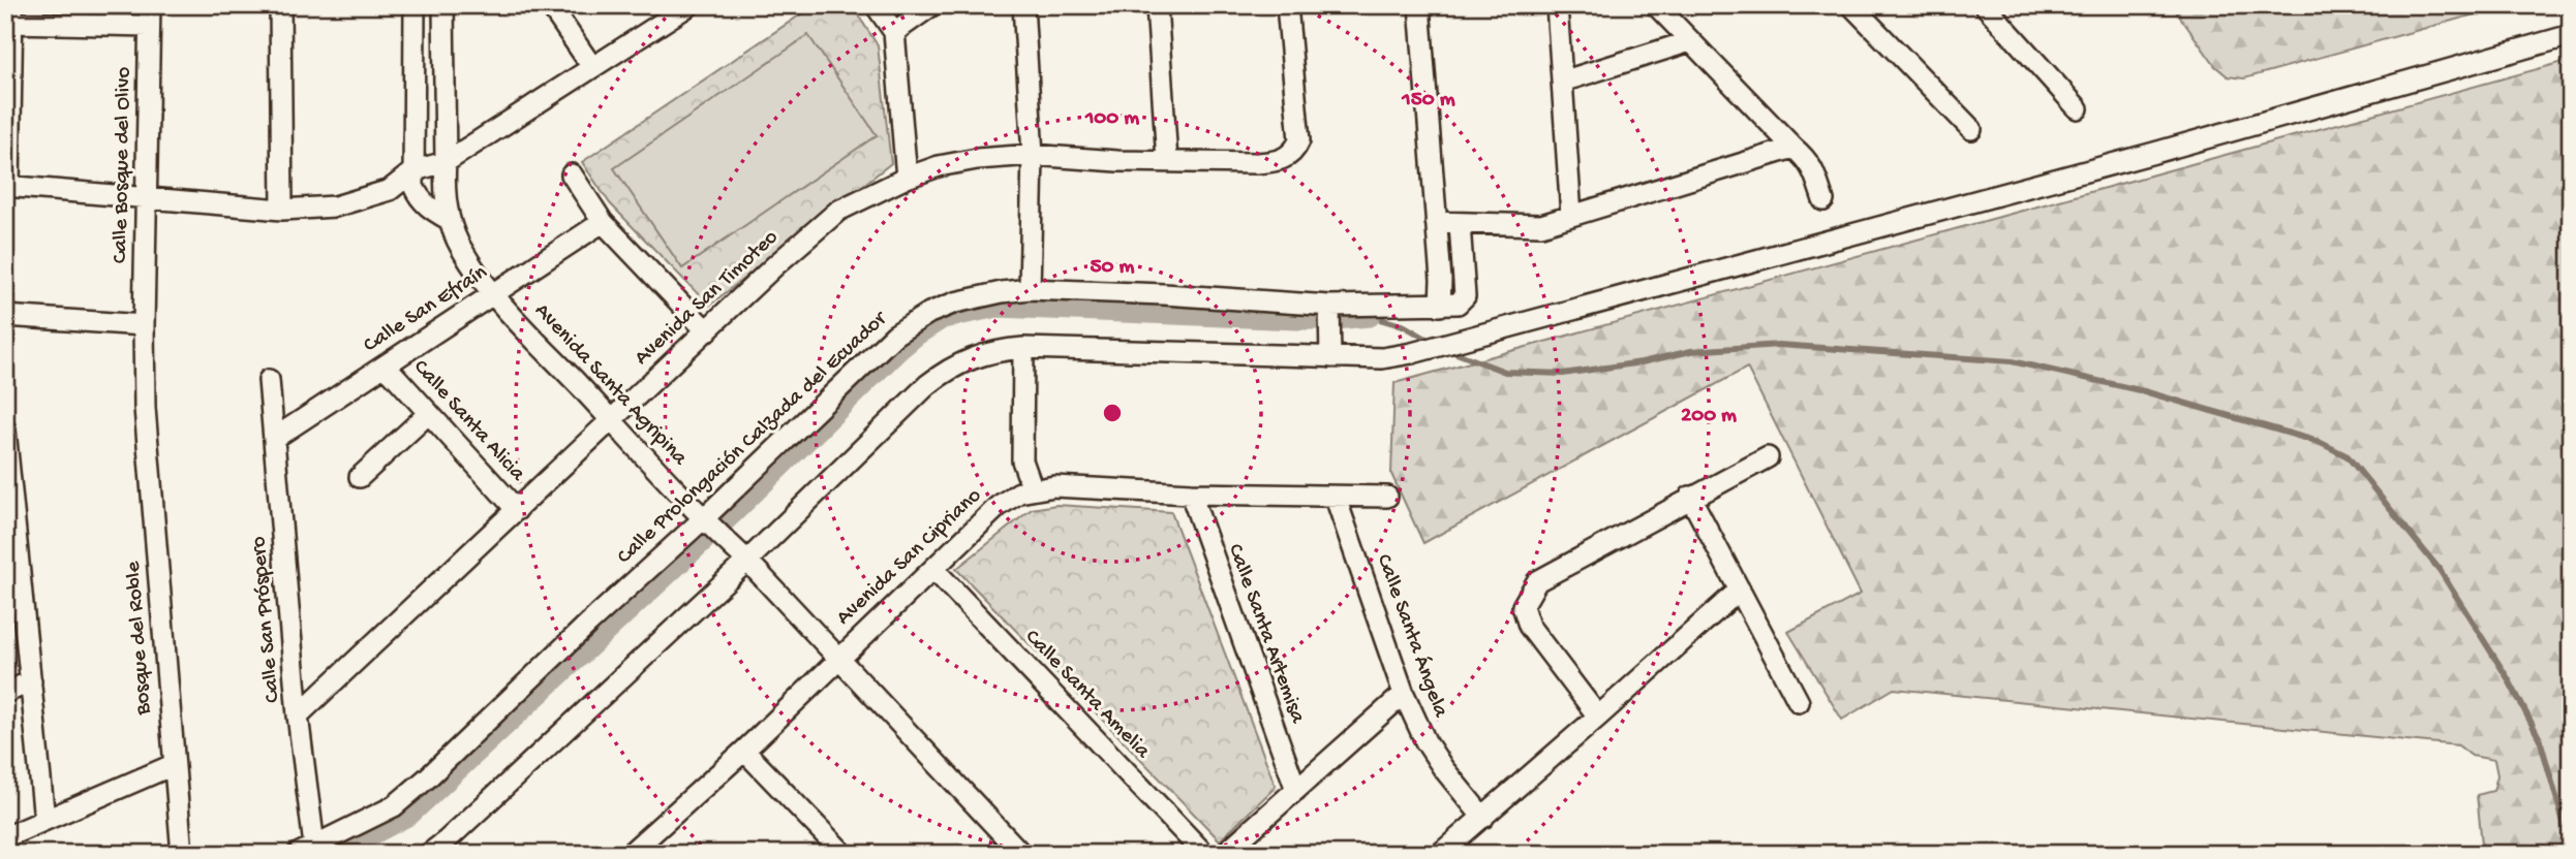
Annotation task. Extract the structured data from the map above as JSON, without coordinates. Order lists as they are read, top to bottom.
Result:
{
  "streets": {
    "street": [
      "Calle Bosque del Olivo",
      "Avenida San Timoteo",
      "Calle San Efraín",
      "Avenida Santa Agripina",
      "Calle Santa Alicia",
      "Calle Prolongación Calzada del Ecuador",
      "Avenida San Cipriano",
      "Calle San Próspero",
      "Calle Santa Artemisa",
      "Calle Santa Ángela",
      "Bosque del Roble",
      "Calle Santa Amelia"
    ]
  },
  "crossings": [
    ["Calle Bosque del Olivo", "Bosque del Roble"],
    ["Avenida San Timoteo", "Avenida Santa Agripina"],
    ["Avenida San Timoteo", "Calle Santa Alicia"],
    ["Avenida San Timoteo", "Calle San Próspero"],
    ["Calle San Efraín", "Avenida Santa Agripina"],
    ["Calle San Efraín", "Calle Santa Alicia"],
    ["Calle San Efraín", "Calle San Próspero"],
    ["Avenida Santa Agripina", "Calle Prolongación Calzada del Ecuador"],
    ["Avenida Santa Agripina", "Avenida San Cipriano"],
    ["Calle Prolongación Calzada del Ecuador", "Calle San Próspero"],
    ["Avenida San Cipriano", "Calle Santa Artemisa"],
    ["Avenida San Cipriano", "Calle Santa Ángela"],
    ["Avenida San Cipriano", "Calle Santa Amelia"]
  ],
  "rings": [
    "150 m",
    "100 m",
    "50 m",
    "200 m"
  ]
}
